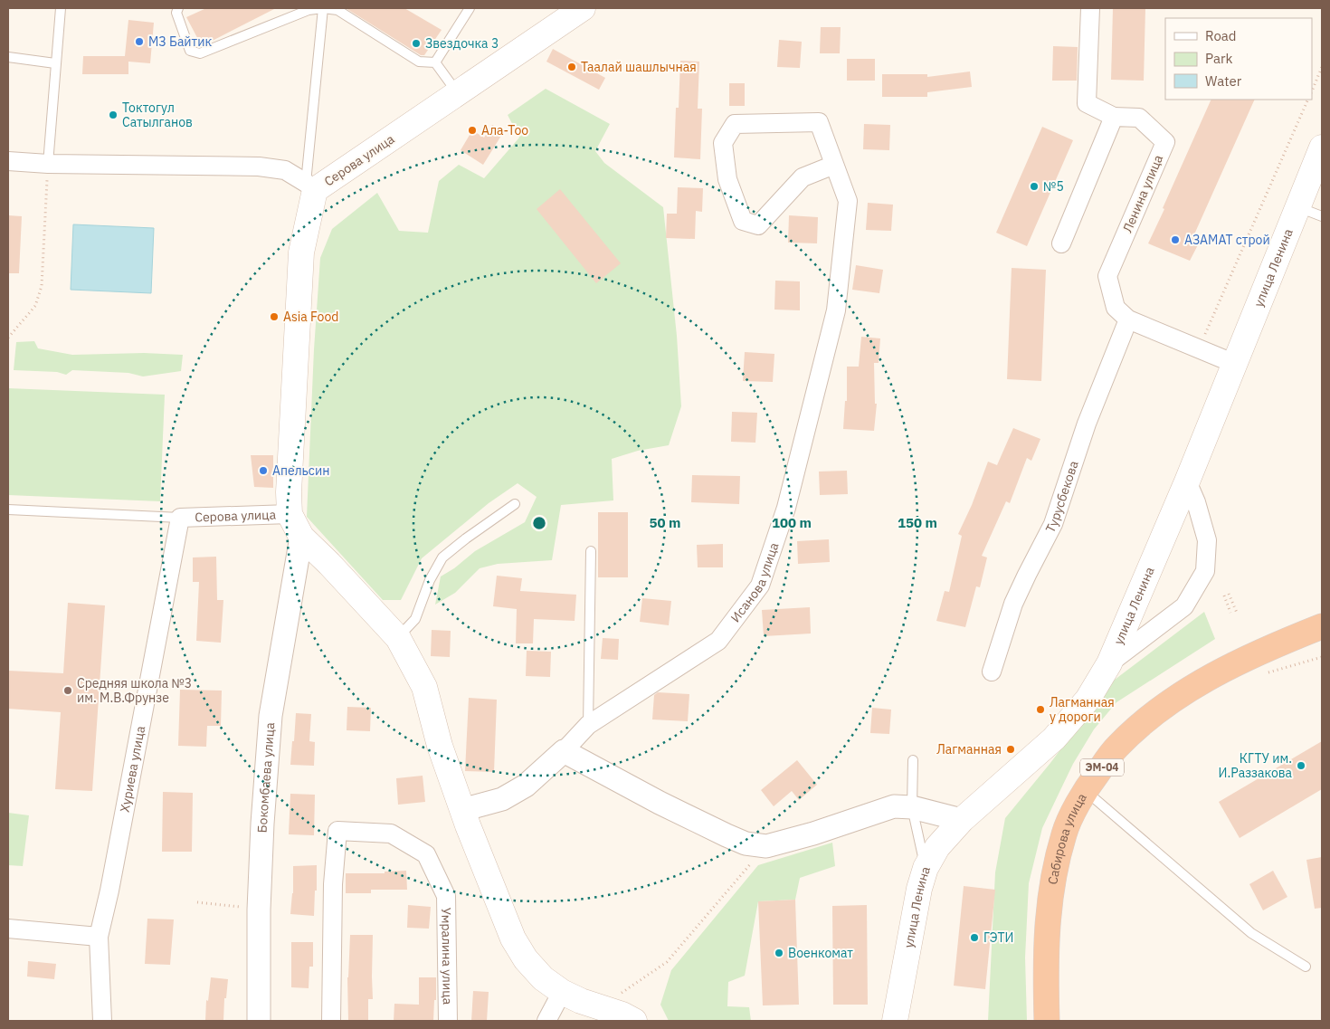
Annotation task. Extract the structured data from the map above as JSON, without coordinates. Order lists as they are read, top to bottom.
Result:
{
  "streets": {
    "highway": ["ЭМ-04", "Сабирова улица"],
    "main road": ["Серова улица", "улица Ленина"],
    "street": [
      "Ленина улица",
      "Турусбекова",
      "Исанова улица",
      "Хуриева улица",
      "Бокомбаева улица",
      "Умралина улица"
    ]
  },
  "crossings": [
    ["Серова улица", "Исанова улица"],
    ["Серова улица", "Хуриева улица"],
    ["Серова улица", "Бокомбаева улица"],
    ["Ленина улица", "улица Ленина"],
    ["Ленина улица", "Турусбекова"]
  ],
  "places": [
    "МЗ Байтик",
    "Звездочка 3",
    "Таалай шашлычная",
    "Токтогул Сатылганов",
    "Ала-Тоо",
    "№5",
    "АЗАМАТ строй",
    "Asia Food",
    "Апельсин",
    "Средняя школа №3 им. М.В.Фрунзе",
    "Лагманная у дороги",
    "Лагманная",
    "КГТУ им. И.Раззакова",
    "ГЭТИ",
    "Военкомат"
  ],
  "legend": ["Road", "Park", "Water"],
  "rings": ["50 m", "100 m", "150 m"]
}
